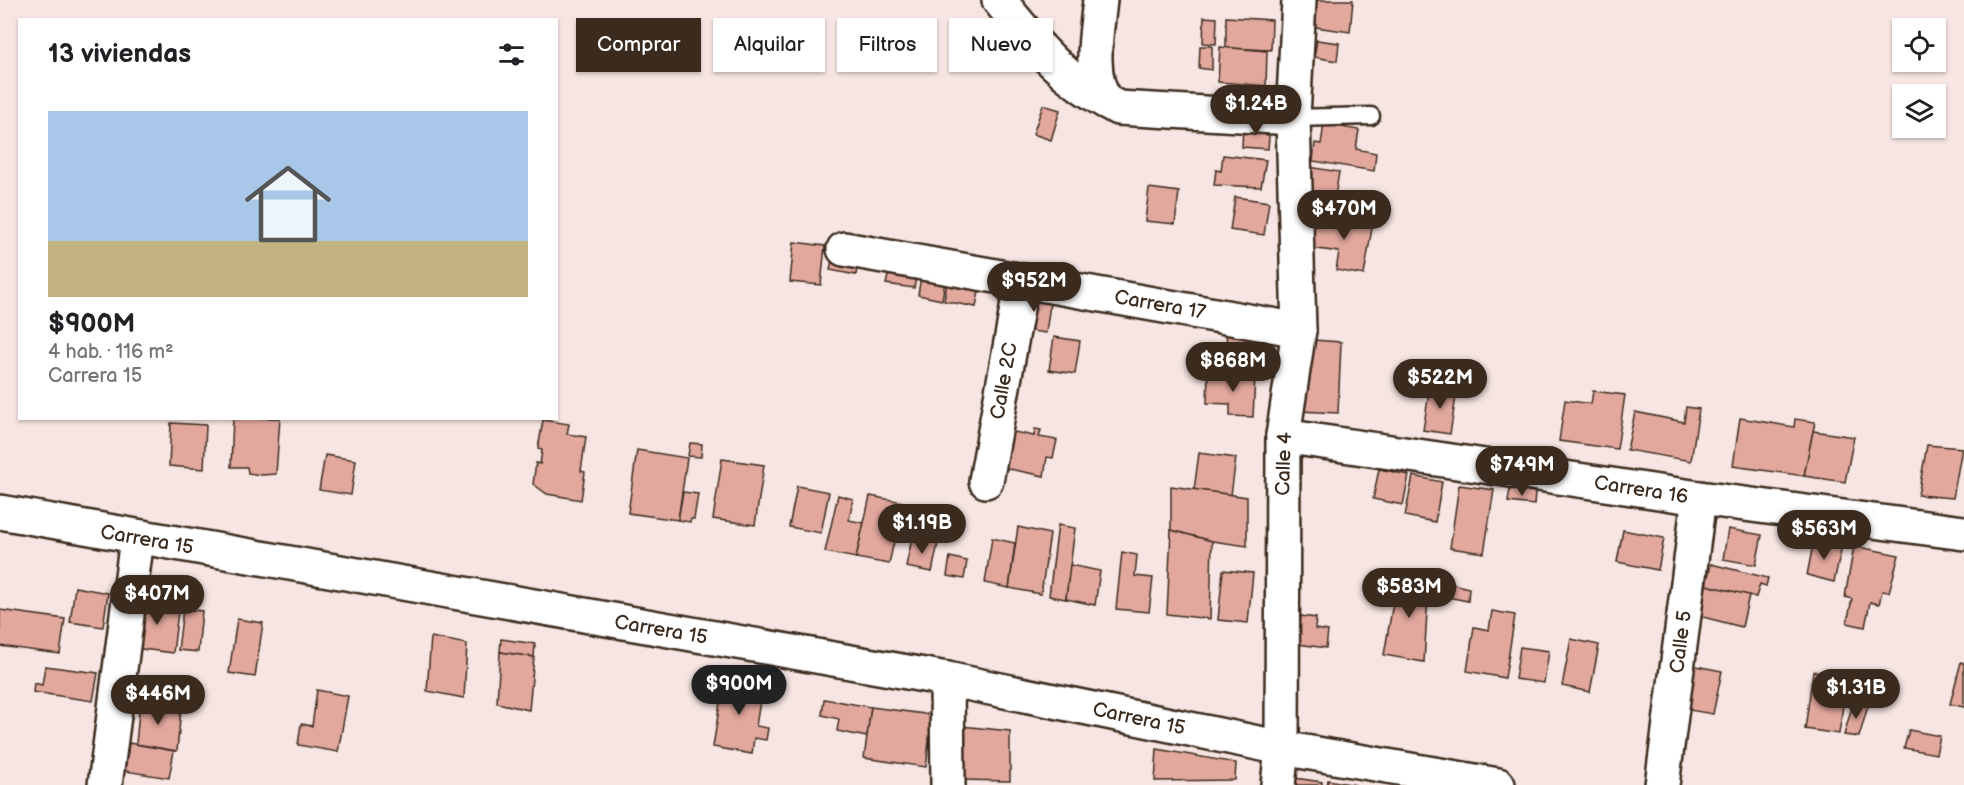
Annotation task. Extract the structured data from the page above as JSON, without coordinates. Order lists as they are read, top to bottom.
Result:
{
  "streets": {
    "street": [
      "Carrera 17",
      "Calle 2C",
      "Calle 4",
      "Carrera 16",
      "Carrera 15",
      "Calle 5"
    ]
  },
  "crossings": [
    ["Carrera 17", "Calle 2C"],
    ["Carrera 17", "Calle 4"],
    ["Calle 4", "Carrera 16"],
    ["Calle 4", "Carrera 15"],
    ["Carrera 16", "Calle 5"]
  ],
  "page": {
    "chip": [
      "Comprar",
      "Alquilar",
      "Filtros",
      "Nuevo"
    ],
    "heading": "13 viviendas",
    "price": [
      "$1.24B",
      "$470M",
      "$952M",
      "$868M",
      "$522M",
      "$749M",
      "$1.19B",
      "$563M",
      "$583M",
      "$407M",
      "$900M",
      "$1.31B",
      "$446M"
    ],
    "list": [
      {
        "name": "$900M",
        "note": "4 hab. · 116 m² · Carrera 15"
      }
    ]
  }
}
